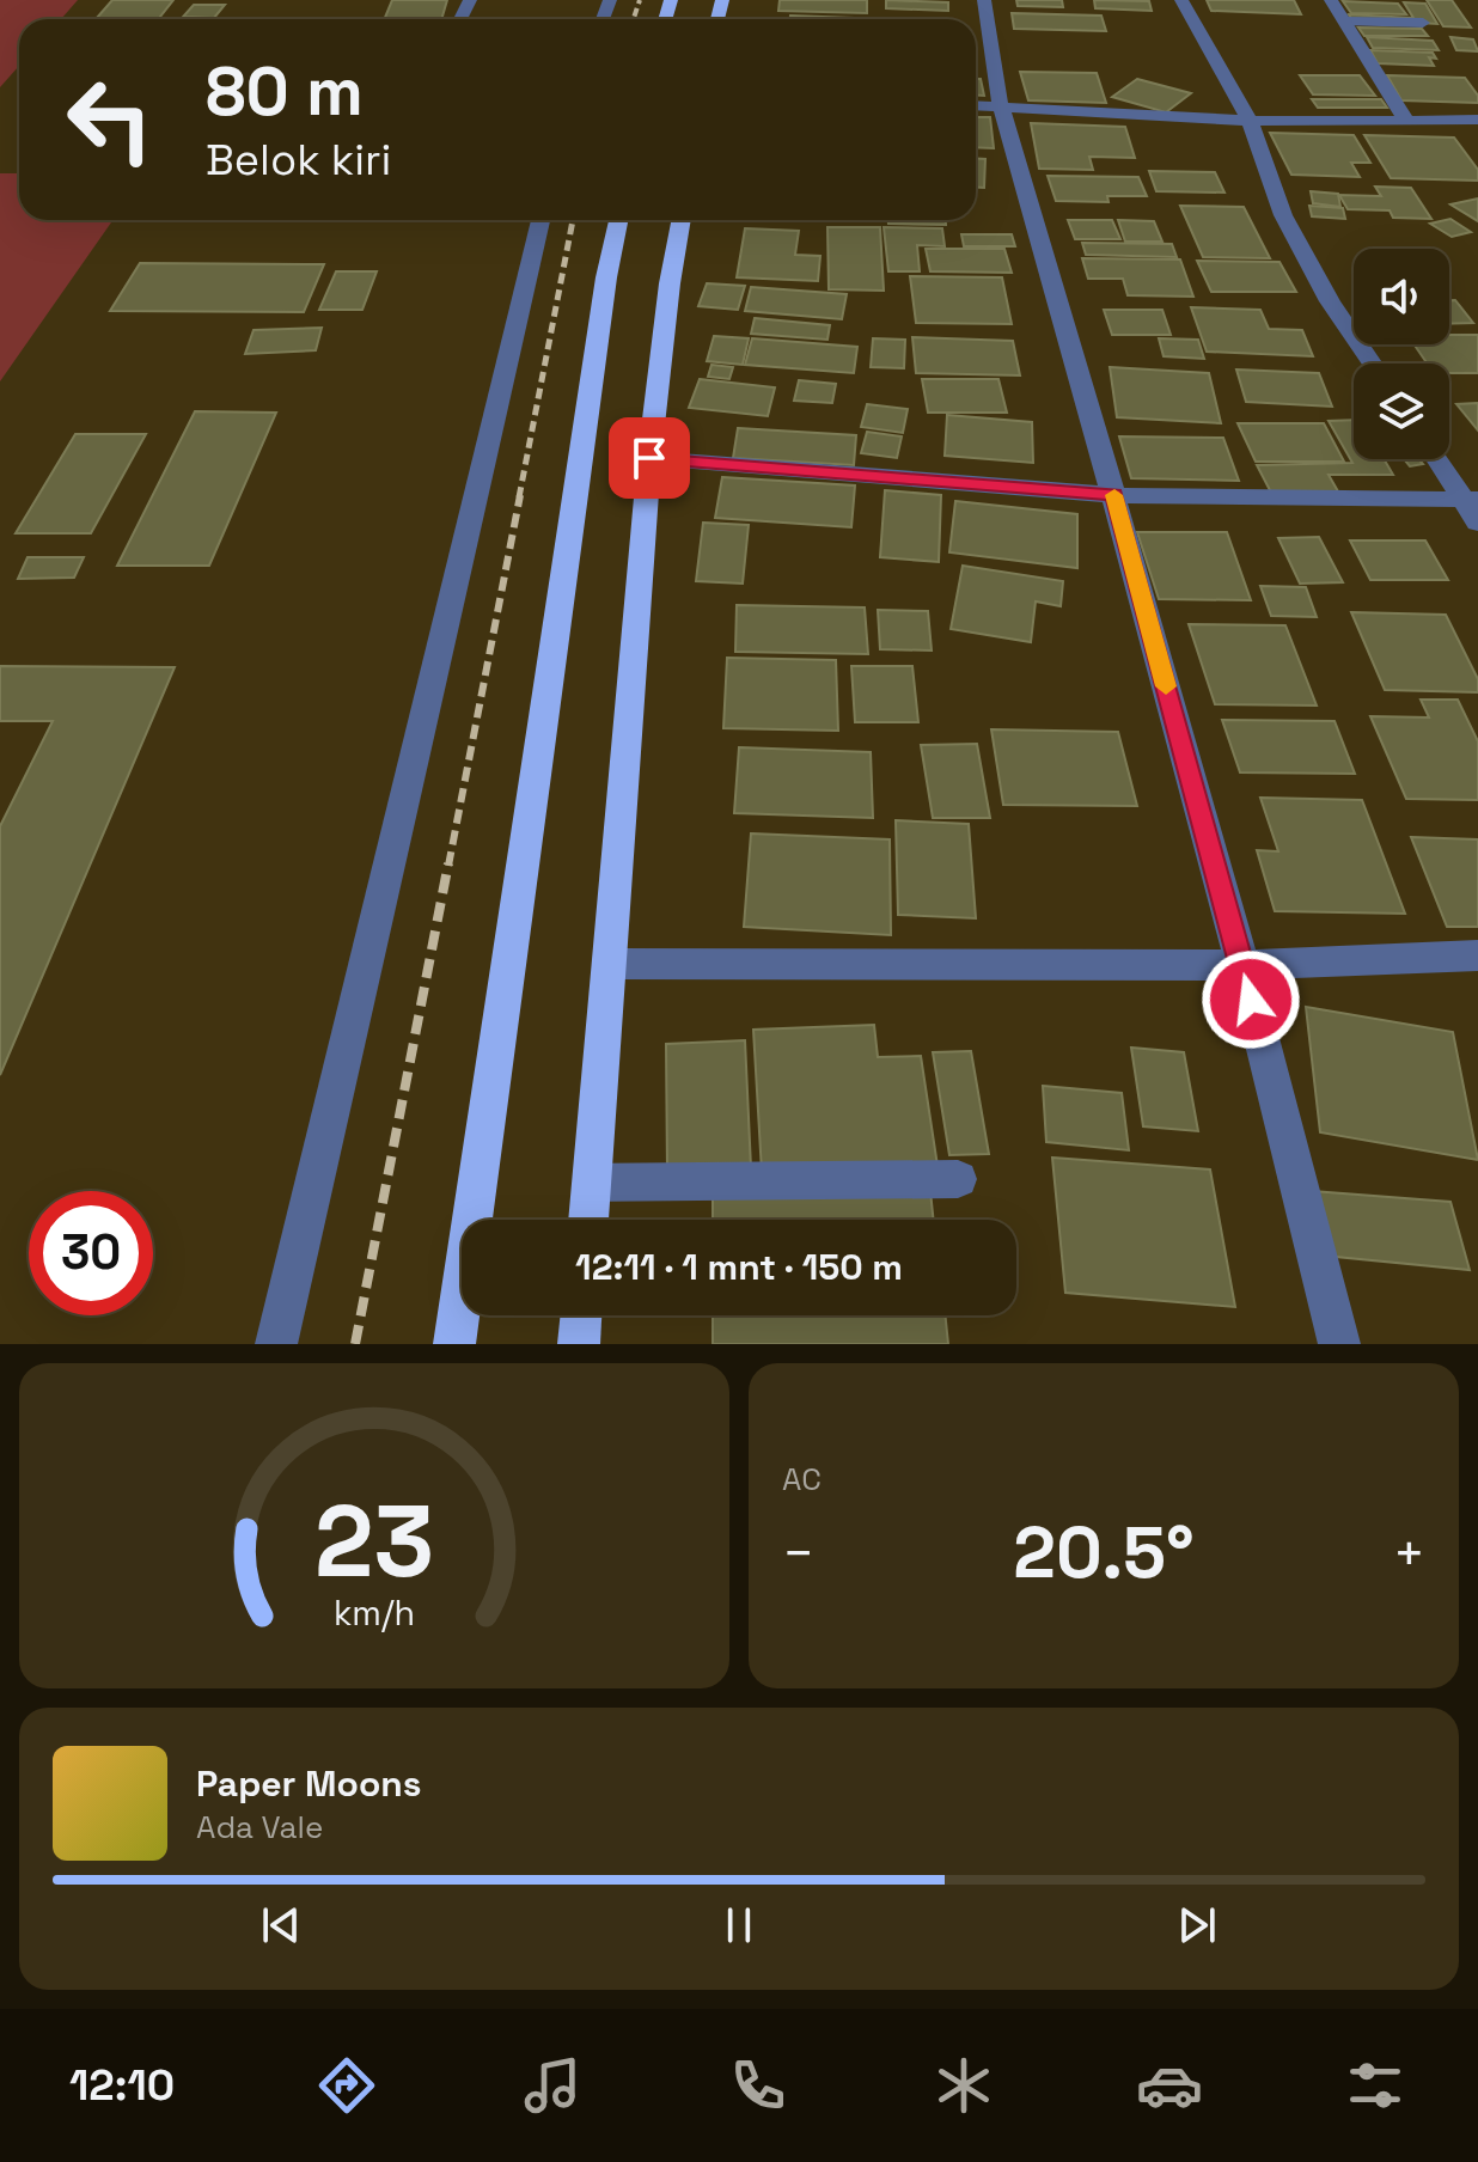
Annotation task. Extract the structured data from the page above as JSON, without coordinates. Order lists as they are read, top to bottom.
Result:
{
  "page": {
    "turn": ["80 m", "Belok kiri"],
    "limit": "30",
    "trip": "12:11 · 1 mnt · 150 m",
    "tile": "AC",
    "heat": ["−", "20.5°", "+"],
    "song": ["Paper Moons", "Ada Vale"],
    "tabs": "12:10",
    "gauge": ["23", "km/h"]
  }
}
